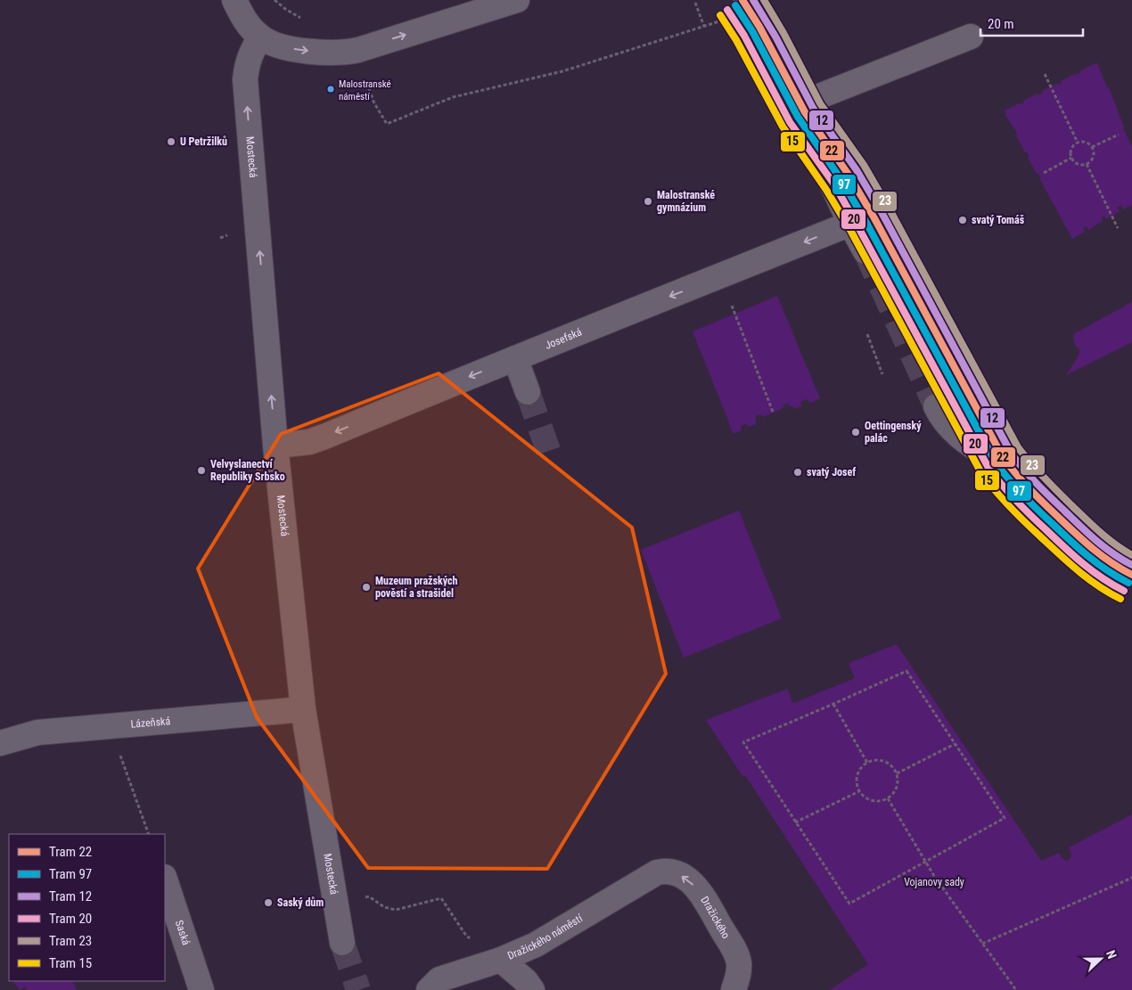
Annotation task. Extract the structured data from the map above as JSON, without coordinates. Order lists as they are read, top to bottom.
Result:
{
  "streets": {
    "street": [
      "Mostecká",
      "Josefská",
      "Lázeňská",
      "Dražického",
      "Saská",
      "Dražického náměstí"
    ]
  },
  "crossings": [
    ["Mostecká", "Josefská"],
    ["Mostecká", "Lázeňská"],
    ["Dražického", "Dražického náměstí"]
  ],
  "one_way": ["Mostecká", "Josefská", "Dražického"],
  "parks": ["Vojanovy sady"],
  "places": [
    "Malostranské náměstí",
    "U Petržilků",
    "Malostranské gymnázium",
    "svatý Tomáš",
    "Oettingenský palác",
    "Velvyslanectví Republiky Srbsko",
    "svatý Josef",
    "Muzeum pražských pověstí a strašidel",
    "Saský dům"
  ],
  "lines": [
    "tram line 22",
    "tram line 12",
    "tram line 23",
    "tram line 97",
    "tram line 20",
    "tram line 15"
  ],
  "legend": [
    "Tram 22",
    "Tram 97",
    "Tram 12",
    "Tram 20",
    "Tram 23",
    "Tram 15"
  ],
  "scale_bar": "20 m",
  "north": "right"
}
